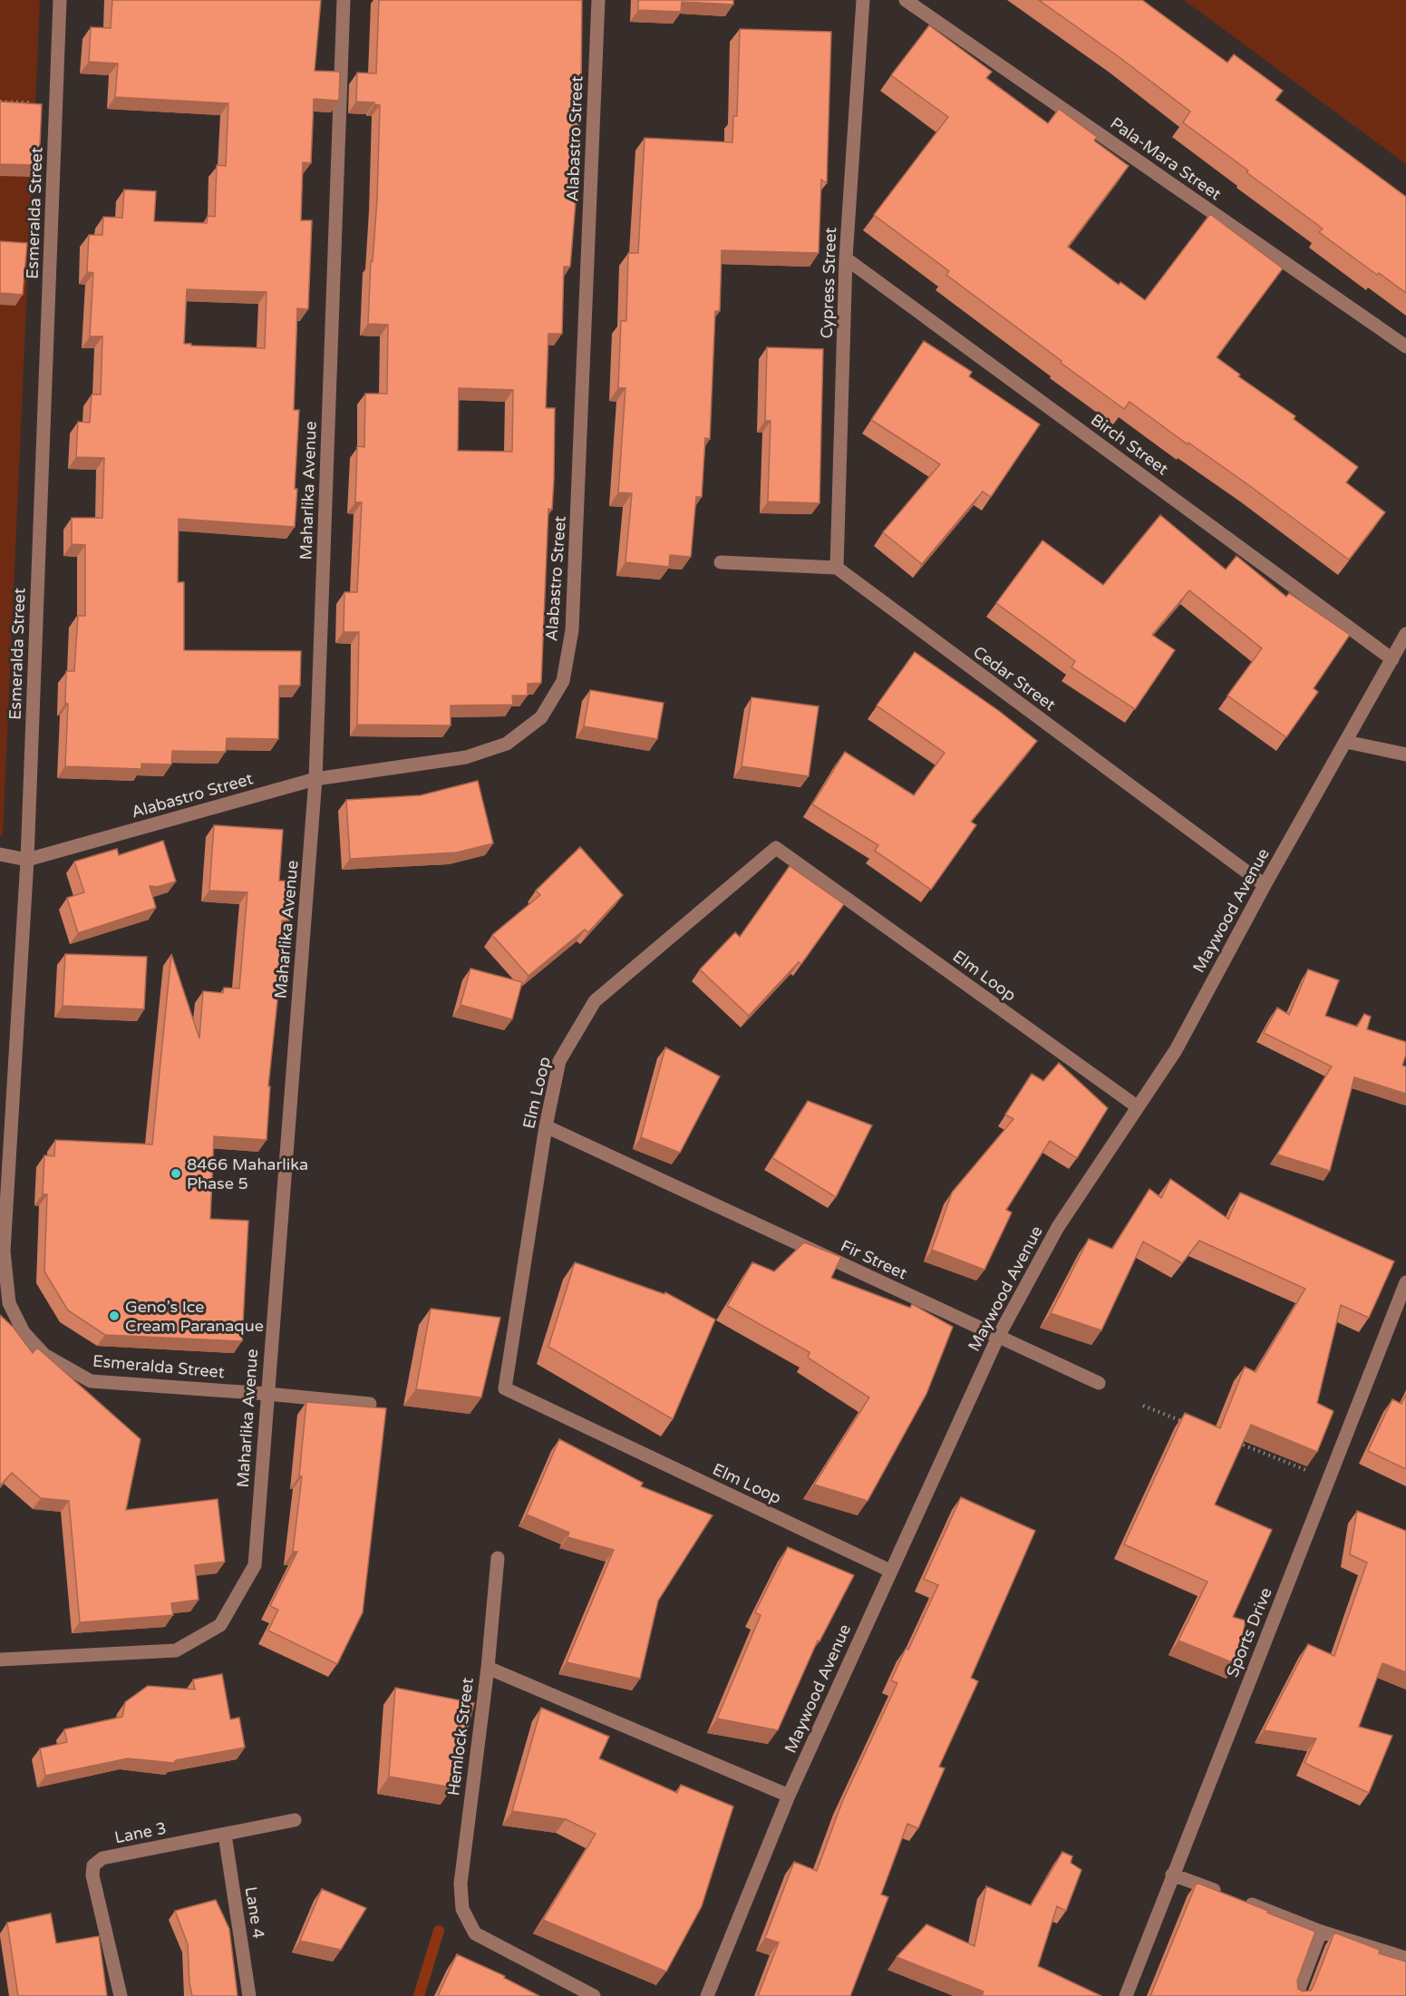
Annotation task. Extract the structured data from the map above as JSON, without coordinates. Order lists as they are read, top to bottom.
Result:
{
  "streets": {
    "street": [
      "Alabastro Street",
      "Pala-Mara Street",
      "Esmeralda Street",
      "Cypress Street",
      "Birch Street",
      "Maharlika Avenue",
      "Cedar Street",
      "Maywood Avenue",
      "Elm Loop",
      "Fir Street",
      "Sports Drive",
      "Hemlock Street",
      "Lane 3",
      "Lane 4"
    ]
  },
  "crossings": [
    ["Alabastro Street", "Esmeralda Street"],
    ["Alabastro Street", "Maharlika Avenue"],
    ["Esmeralda Street", "Maharlika Avenue"],
    ["Cypress Street", "Birch Street"],
    ["Cypress Street", "Cedar Street"],
    ["Birch Street", "Maywood Avenue"],
    ["Cedar Street", "Maywood Avenue"],
    ["Maywood Avenue", "Elm Loop"],
    ["Maywood Avenue", "Fir Street"],
    ["Maywood Avenue", "Hemlock Street"],
    ["Elm Loop", "Fir Street"],
    ["Lane 3", "Lane 4"]
  ],
  "places": ["8466 Maharlika Phase 5", "Geno’s Ice Cream Paranaque"]
}
